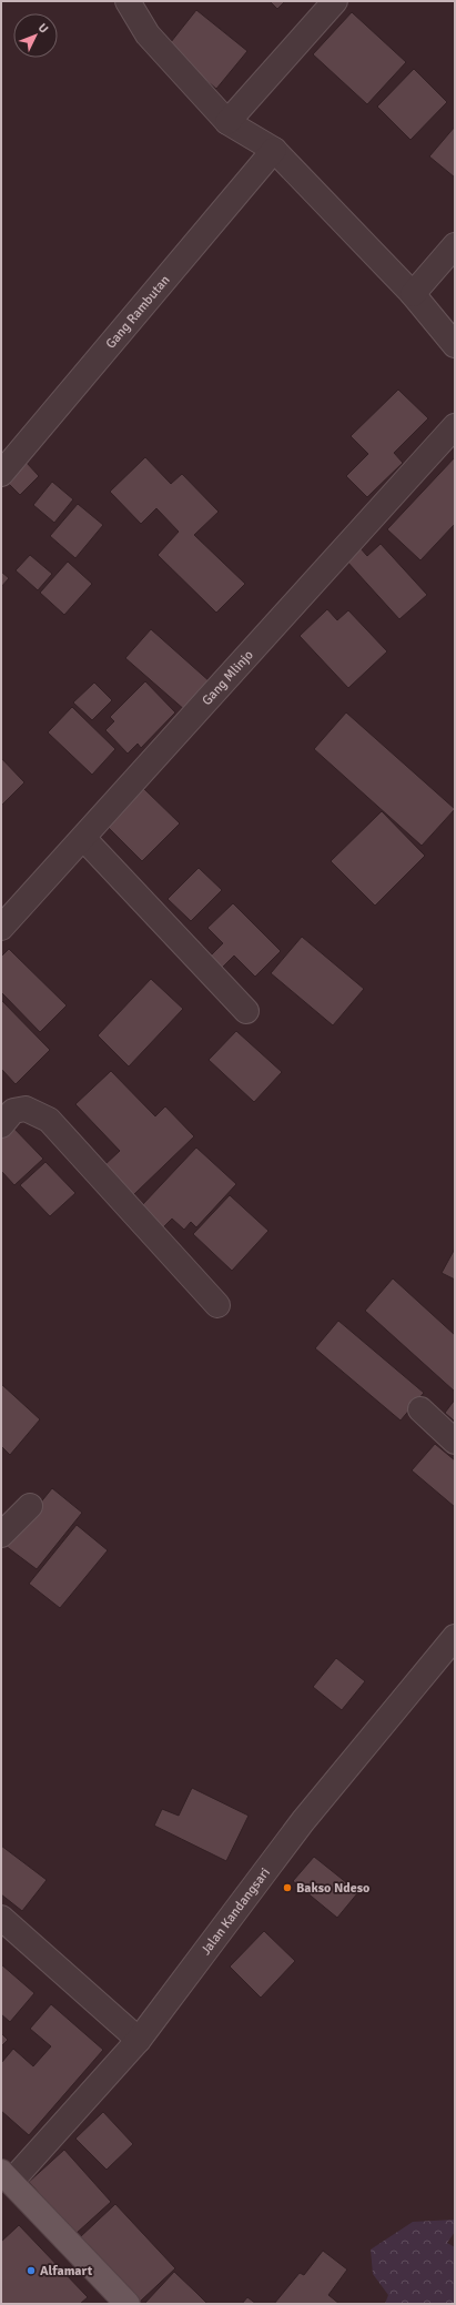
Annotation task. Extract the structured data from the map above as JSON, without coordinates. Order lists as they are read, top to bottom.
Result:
{
  "streets": {
    "street": ["Gang Rambutan", "Gang Mlinjo", "Jalan Kandangsari"]
  },
  "places": ["Bakso Ndeso", "Alfamart"],
  "north": "top right"
}
